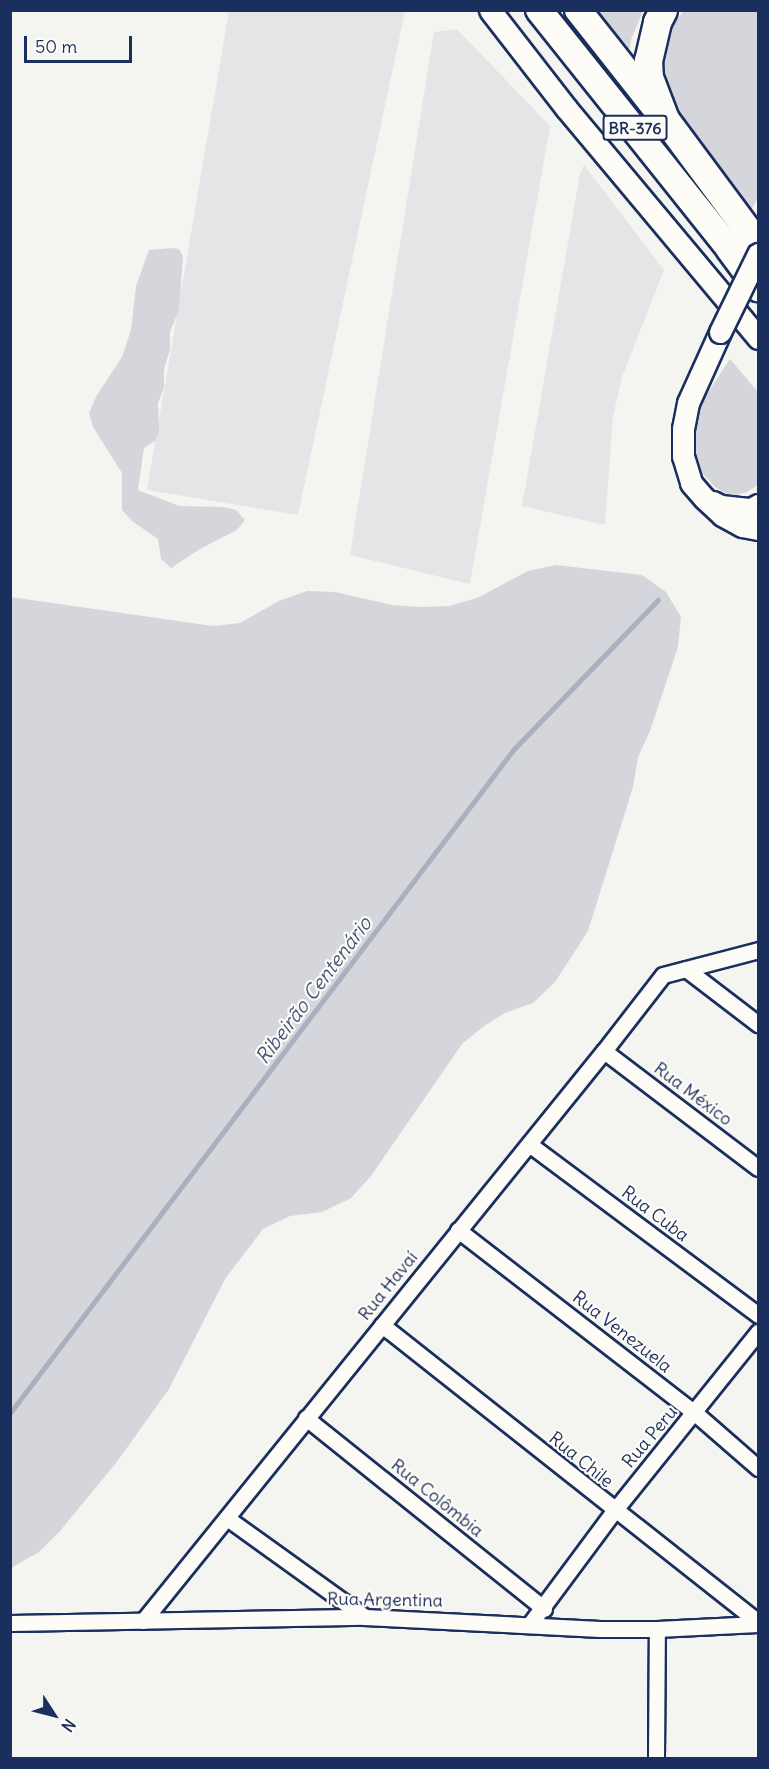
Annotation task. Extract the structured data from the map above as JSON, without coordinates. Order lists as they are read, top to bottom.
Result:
{
  "streets": {
    "highway": ["BR-376"],
    "street": [
      "Rua México",
      "Rua Cuba",
      "Rua Havaí",
      "Rua Venezuela",
      "Rua Peru",
      "Rua Chile",
      "Rua Colômbia",
      "Rua Argentina"
    ]
  },
  "crossings": [
    ["Rua México", "Rua Havaí"],
    ["Rua Cuba", "Rua Havaí"],
    ["Rua Havaí", "Rua Venezuela"],
    ["Rua Havaí", "Rua Chile"],
    ["Rua Havaí", "Rua Colômbia"],
    ["Rua Havaí", "Rua Argentina"],
    ["Rua Venezuela", "Rua Peru"],
    ["Rua Peru", "Rua Chile"],
    ["Rua Peru", "Rua Colômbia"],
    ["Rua Peru", "Rua Argentina"],
    ["Rua Chile", "Rua Argentina"]
  ],
  "water": ["Ribeirão Centenário"],
  "scale_bar": "50 m",
  "north": "bottom right"
}
